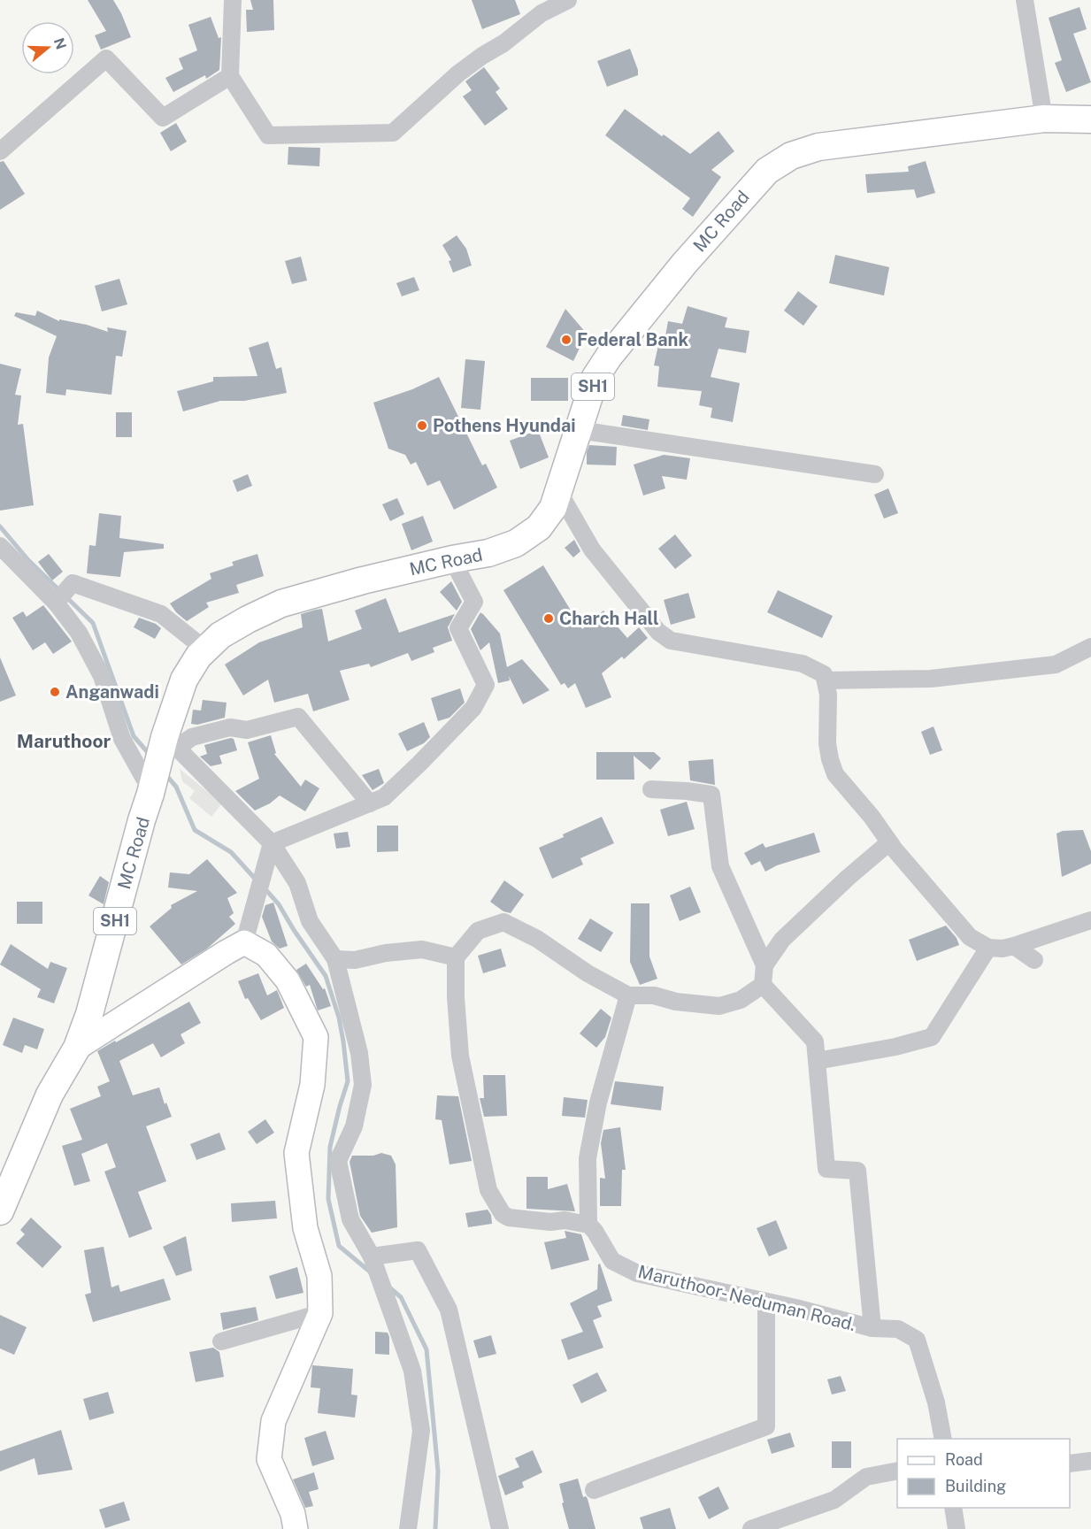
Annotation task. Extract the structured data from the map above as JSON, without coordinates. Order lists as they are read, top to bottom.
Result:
{
  "streets": {
    "main road": ["MC Road", "SH1"],
    "street": ["Maruthoor- Neduman Road."]
  },
  "districts": ["Maruthoor"],
  "places": [
    "Federal Bank",
    "Pothens Hyundai",
    "Charch Hall",
    "Anganwadi"
  ],
  "legend": ["Road", "Building"],
  "north": "right"
}
